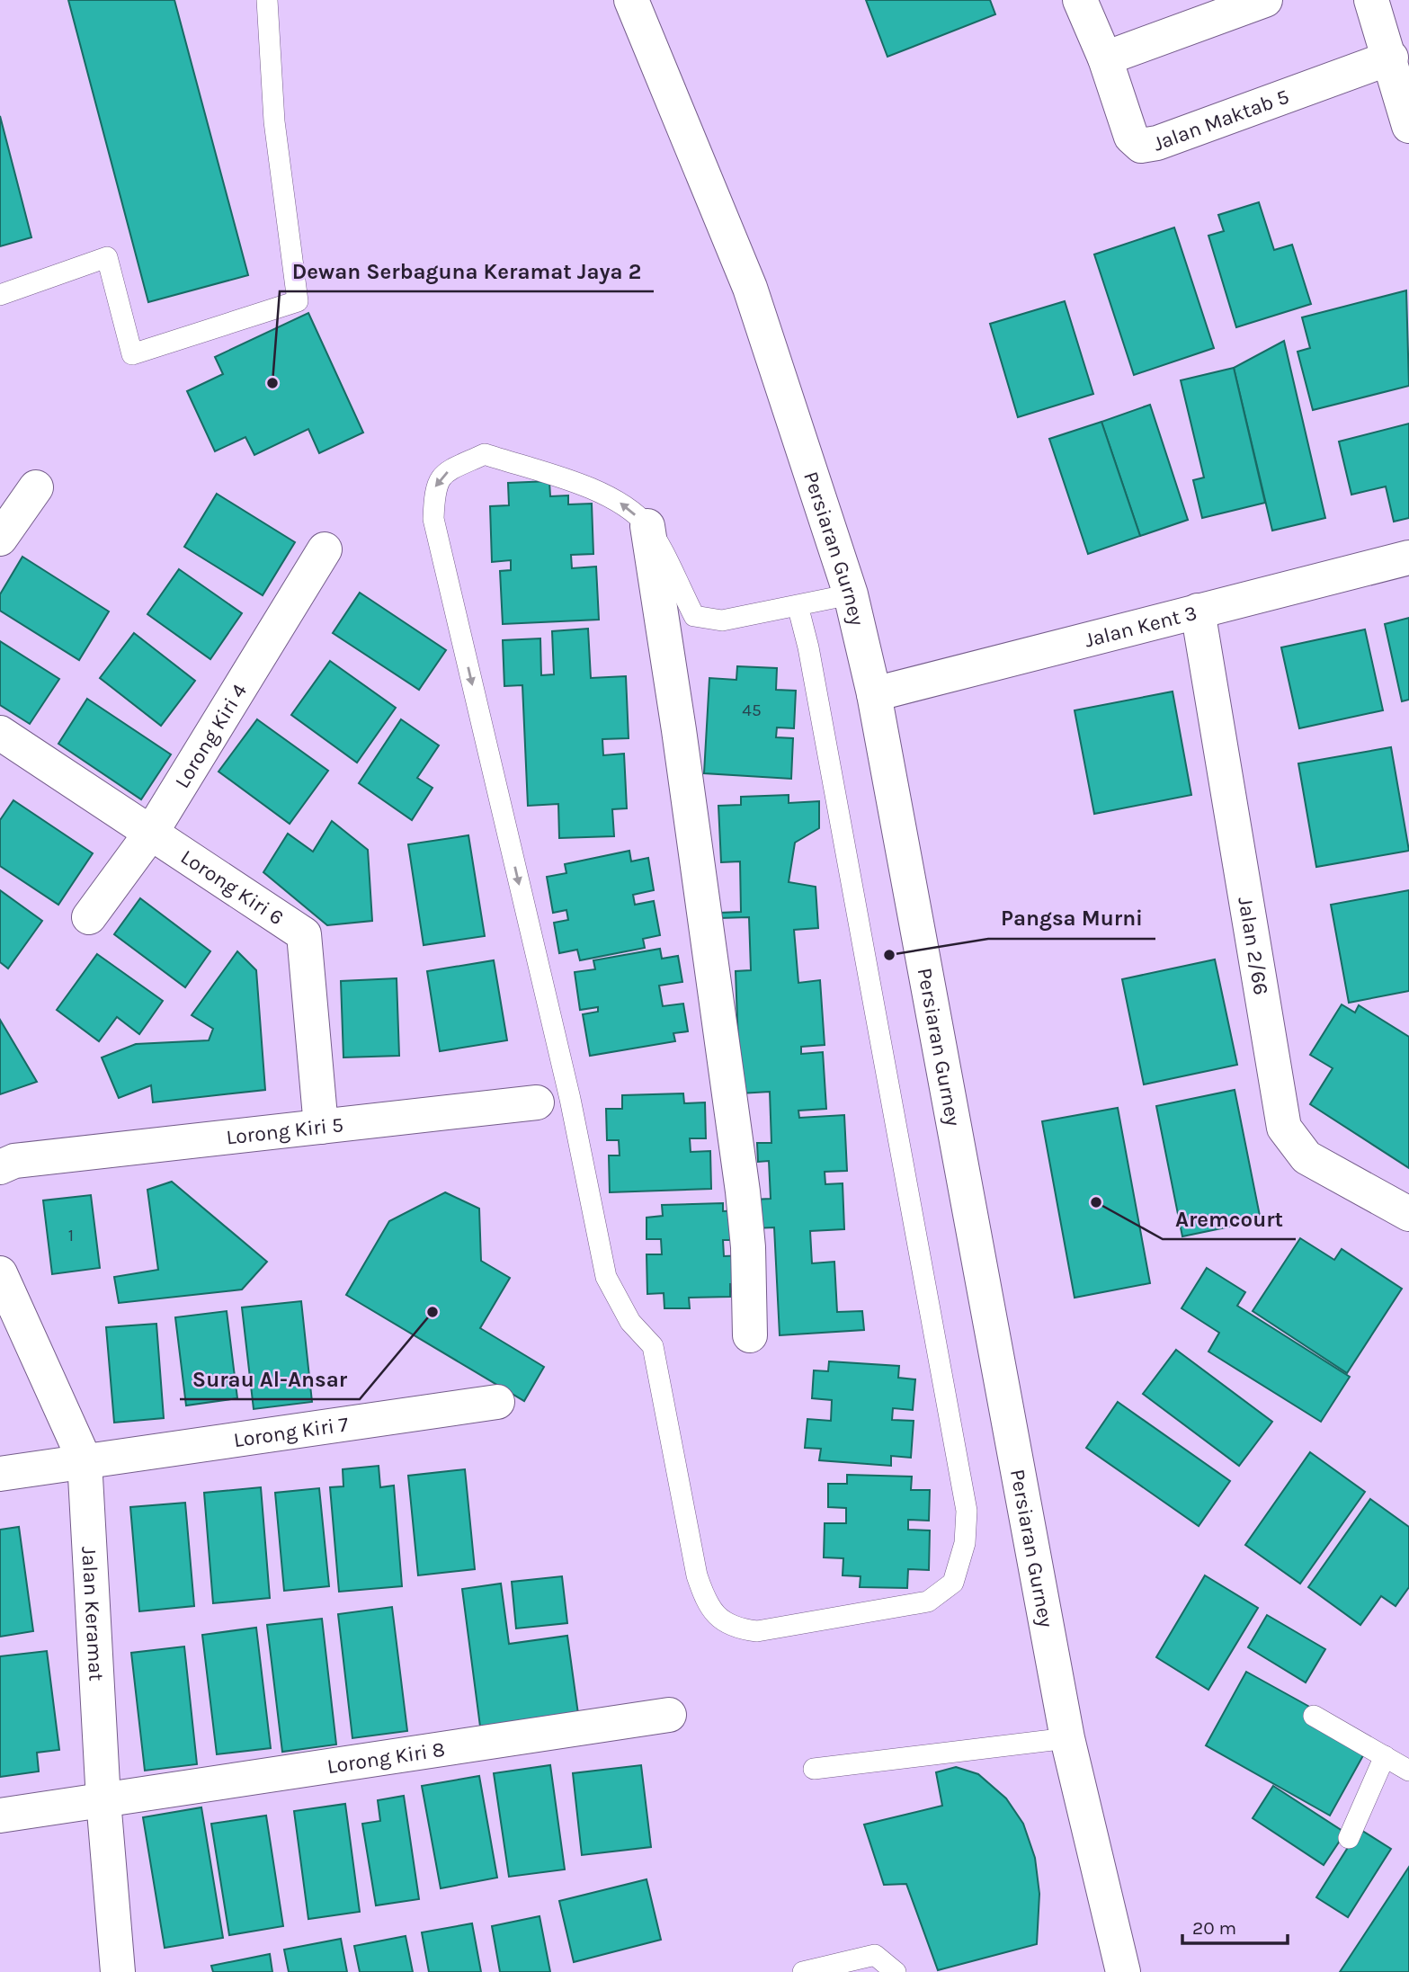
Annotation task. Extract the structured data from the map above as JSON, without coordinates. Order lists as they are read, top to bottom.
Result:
{
  "streets": {
    "street": [
      "Jalan Maktab 5",
      "Persiaran Gurney",
      "Jalan Kent 3",
      "Lorong Kiri 4",
      "Lorong Kiri 6",
      "Jalan 2/66",
      "Lorong Kiri 5",
      "Lorong Kiri 7",
      "Jalan Keramat",
      "Lorong Kiri 8"
    ]
  },
  "crossings": [
    ["Persiaran Gurney", "Jalan Kent 3"],
    ["Jalan Kent 3", "Jalan 2/66"],
    ["Lorong Kiri 4", "Lorong Kiri 6"],
    ["Lorong Kiri 6", "Lorong Kiri 5"],
    ["Lorong Kiri 7", "Jalan Keramat"],
    ["Jalan Keramat", "Lorong Kiri 8"]
  ],
  "places": [
    "Dewan Serbaguna Keramat Jaya 2",
    "Pangsa Murni",
    "Aremcourt",
    "Surau Al-Ansar"
  ],
  "house_numbers": ["45", "1"],
  "scale_bar": "20 m"
}
